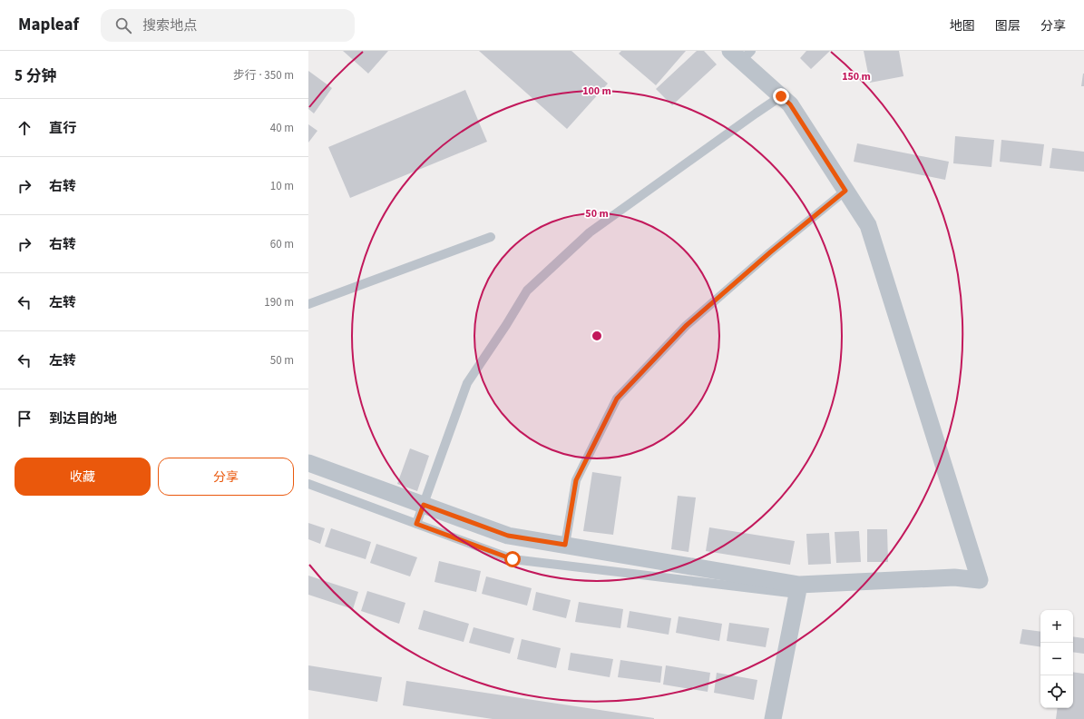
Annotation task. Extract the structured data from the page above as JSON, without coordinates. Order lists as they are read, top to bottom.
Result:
{
  "page": {
    "header": "Mapleaf",
    "search": "搜索地点",
    "nav": ["地图", "图层", "分享"],
    "heading": ["5 分钟", "步行 · 350 m"],
    "list": [
      ["直行", "40 m"],
      ["右转", "10 m"],
      ["右转", "60 m"],
      ["左转", "190 m"],
      ["左转", "50 m"],
      "到达目的地"
    ],
    "buttons": ["收藏", "分享"],
    "map_buttons": ["+", "−"]
  },
  "rings": ["150 m", "100 m", "50 m"]
}
